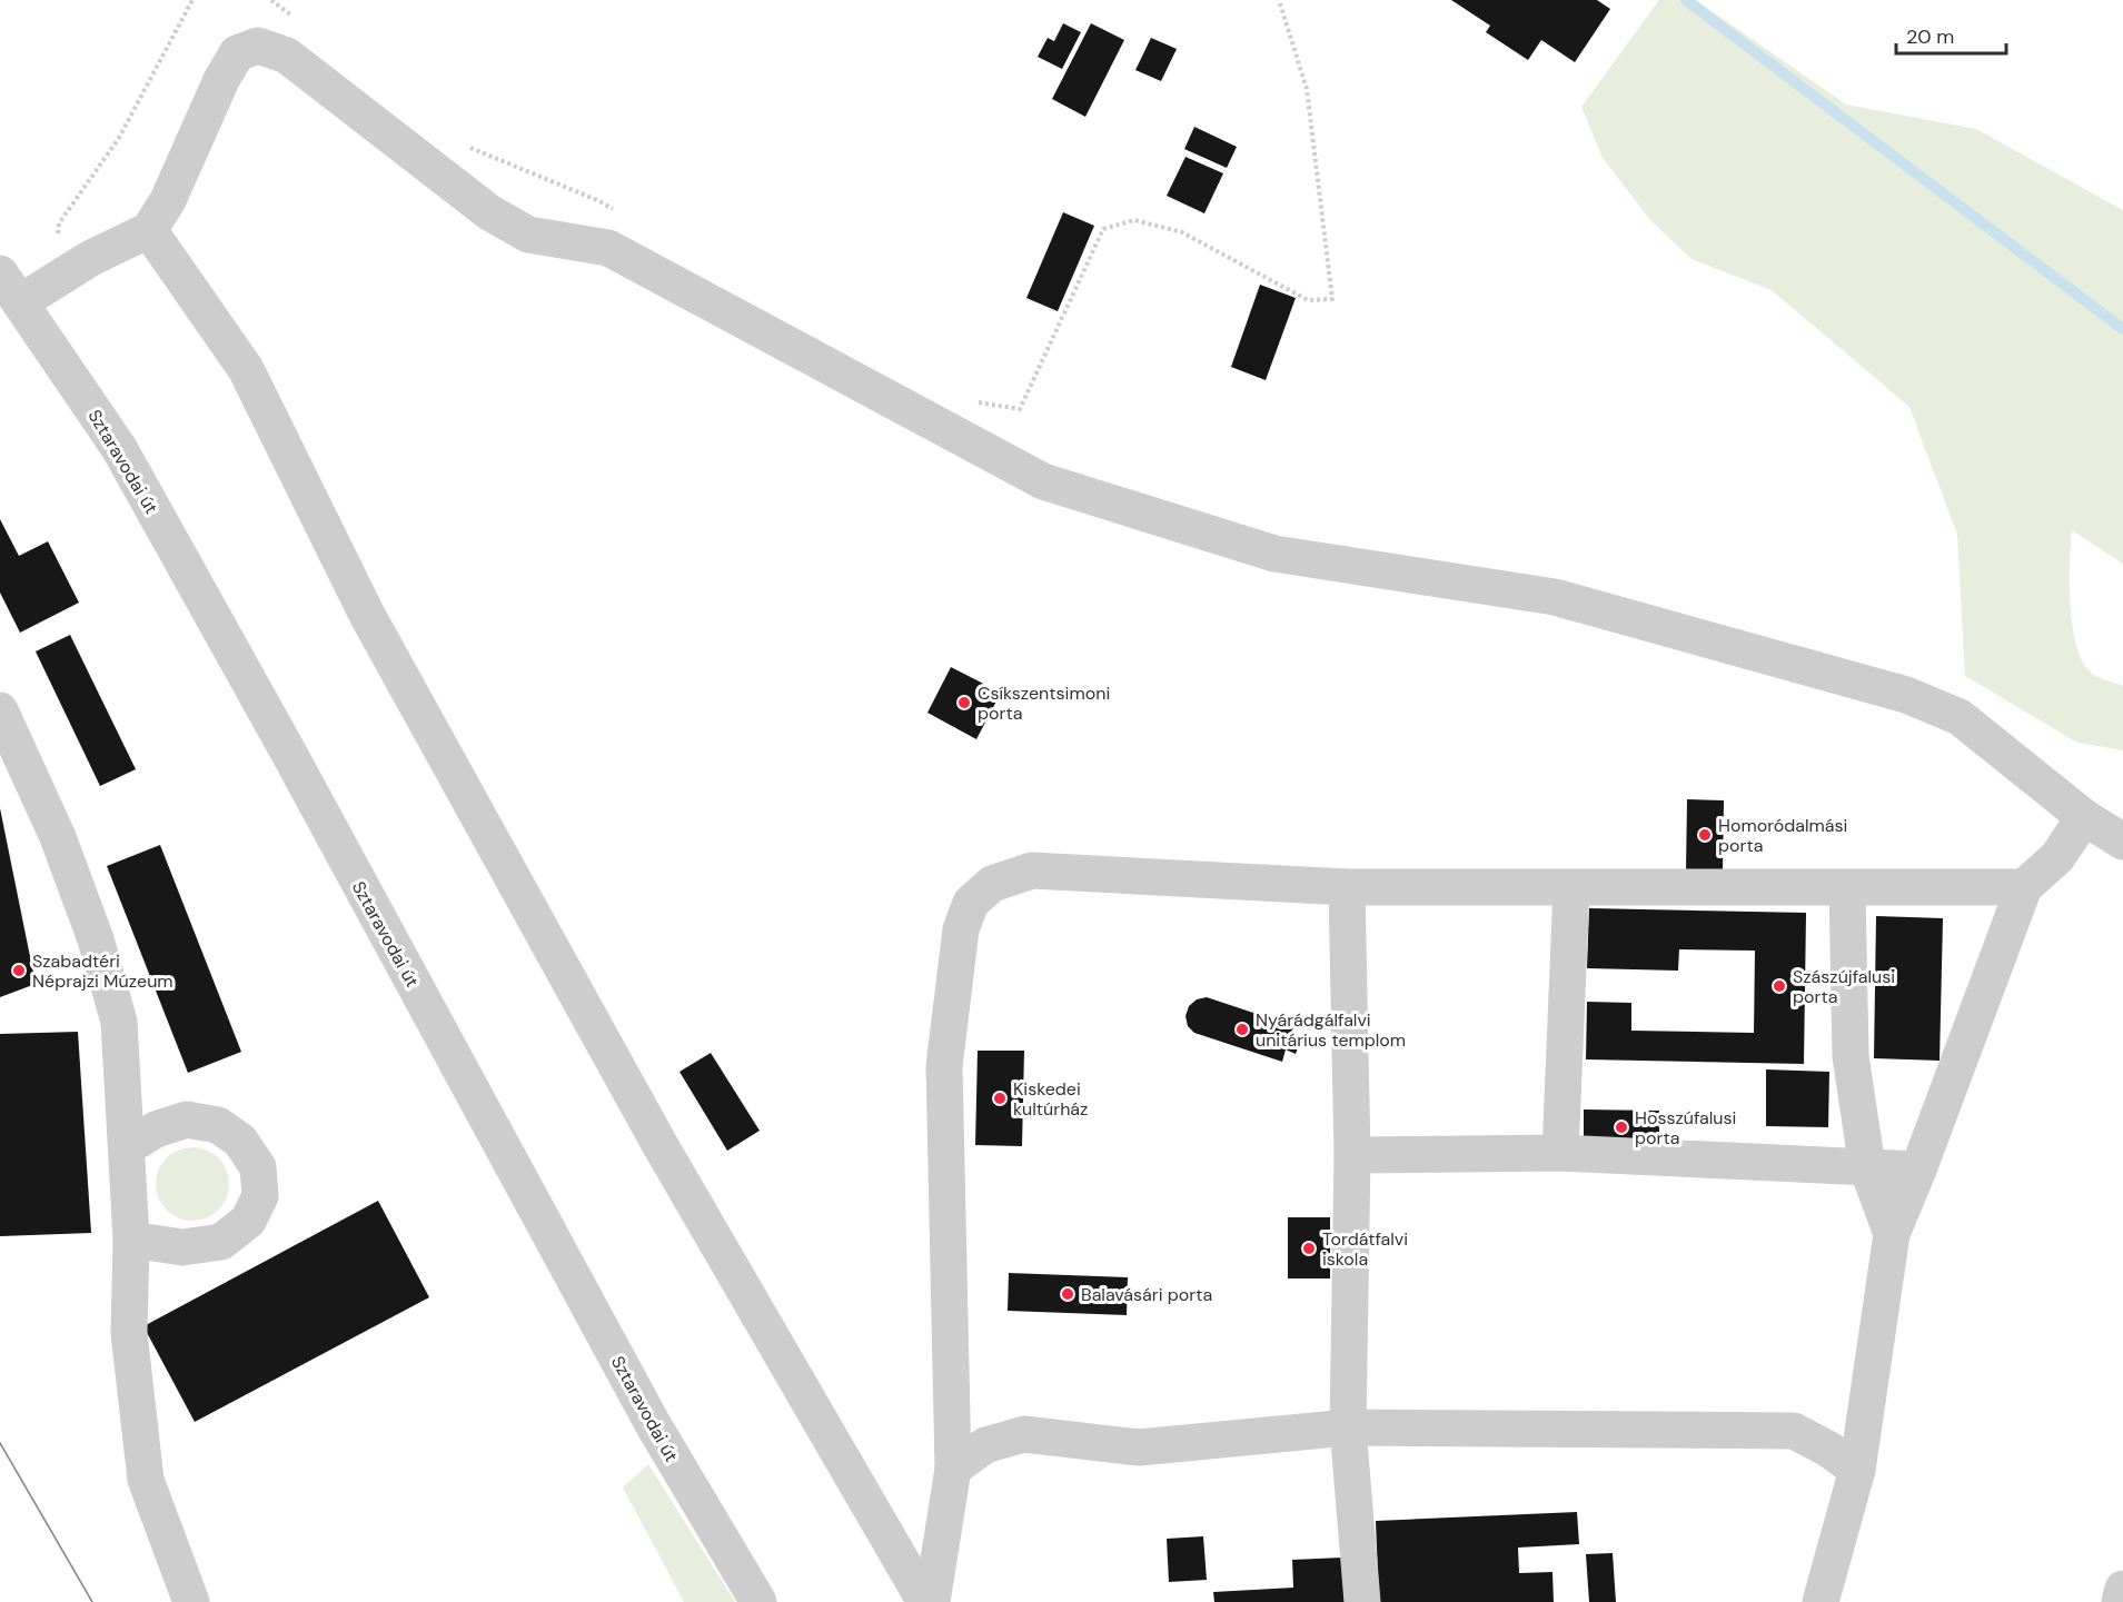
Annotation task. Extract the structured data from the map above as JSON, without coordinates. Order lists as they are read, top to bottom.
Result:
{
  "streets": {
    "street": ["Sztaravodai út"]
  },
  "places": [
    "Csíkszentsimoni porta",
    "Homoródalmási porta",
    "Szabadtéri Néprajzi Múzeum",
    "Szászújfalusi porta",
    "Nyárádgálfalvi unitárius templom",
    "Kiskedei kultúrház",
    "Hosszúfalusi porta",
    "Tordátfalvi iskola",
    "Balavásári porta"
  ],
  "scale_bar": "20 m"
}
